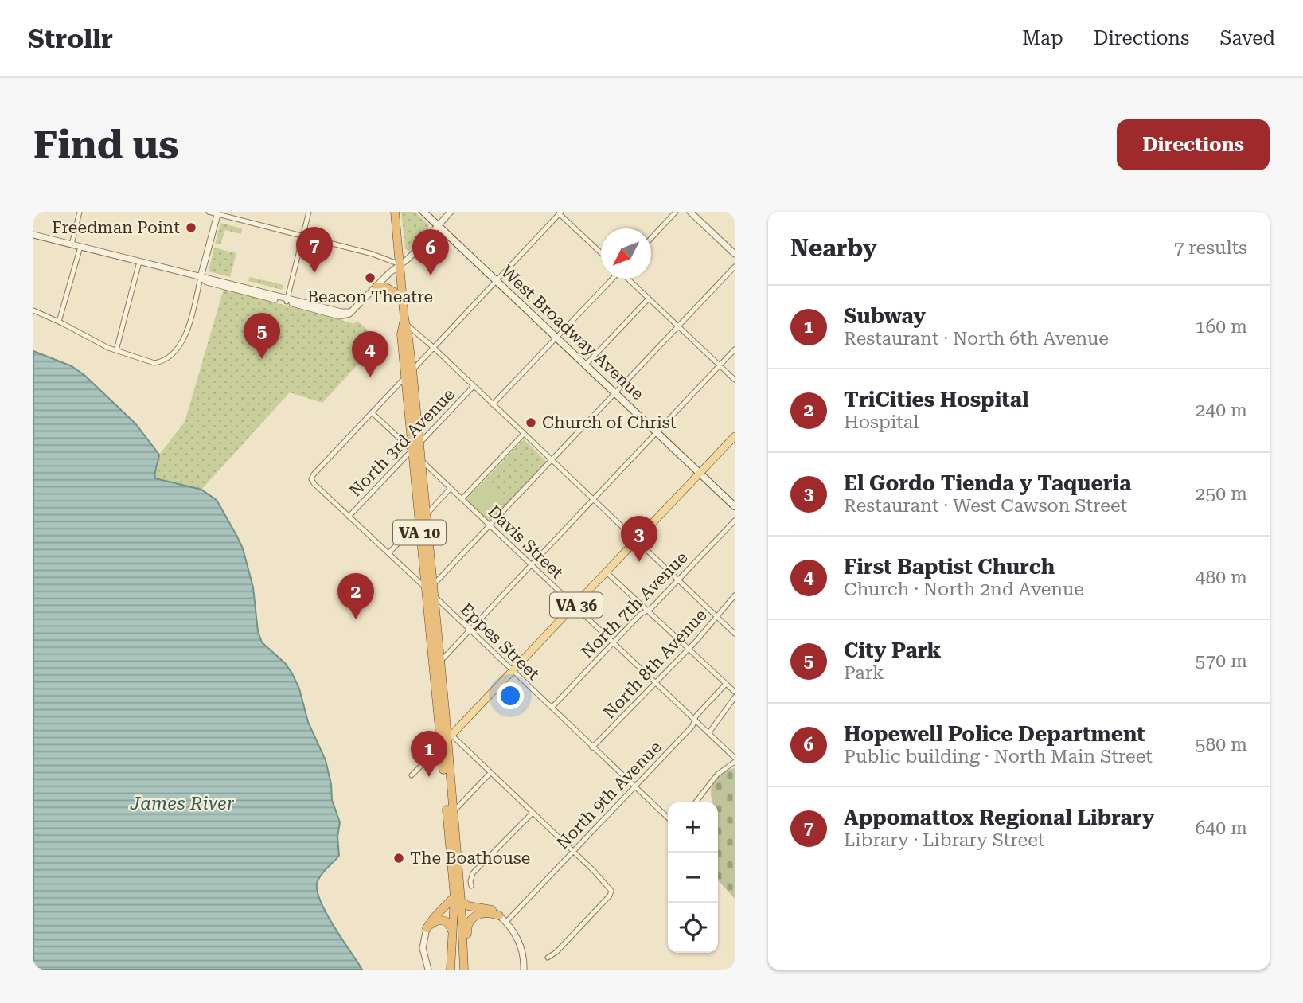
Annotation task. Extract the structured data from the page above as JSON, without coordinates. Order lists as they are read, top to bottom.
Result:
{
  "streets": {
    "highway": ["VA 10"],
    "main road": ["West Broadway Avenue", "VA 36"],
    "street": [
      "North 3rd Avenue",
      "Davis Street",
      "North 7th Avenue",
      "Eppes Street",
      "North 8th Avenue",
      "North 9th Avenue"
    ]
  },
  "crossings": [
    ["West Broadway Avenue", "VA 36"],
    ["North 3rd Avenue", "VA 10"],
    ["North 3rd Avenue", "Davis Street"],
    ["VA 10", "Davis Street"],
    ["VA 10", "VA 36"],
    ["VA 10", "Eppes Street"],
    ["Davis Street", "VA 36"],
    ["Davis Street", "North 7th Avenue"],
    ["Davis Street", "North 8th Avenue"],
    ["Davis Street", "North 9th Avenue"],
    ["VA 36", "Eppes Street"],
    ["North 7th Avenue", "Eppes Street"],
    ["Eppes Street", "North 8th Avenue"],
    ["Eppes Street", "North 9th Avenue"]
  ],
  "water": ["James River"],
  "places": [
    "Freedman Point",
    "Beacon Theatre",
    "Church of Christ",
    "The Boathouse"
  ],
  "north": "bottom left",
  "page": {
    "header": "Strollr",
    "nav": ["Map", "Directions", "Saved"],
    "buttons": "Directions",
    "title": "Find us",
    "heading": ["Nearby", "7 results"],
    "pins": [
      "7",
      "6",
      "5",
      "4",
      "3",
      "2",
      "1"
    ],
    "list": [
      {
        "mark": "1",
        "name": "Subway",
        "note": "Restaurant · North 6th Avenue",
        "value": "160 m"
      },
      {
        "mark": "2",
        "name": "TriCities Hospital",
        "note": "Hospital",
        "value": "240 m"
      },
      {
        "mark": "3",
        "name": "El Gordo Tienda y Taqueria",
        "note": "Restaurant · West Cawson Street",
        "value": "250 m"
      },
      {
        "mark": "4",
        "name": "First Baptist Church",
        "note": "Church · North 2nd Avenue",
        "value": "480 m"
      },
      {
        "mark": "5",
        "name": "City Park",
        "note": "Park",
        "value": "570 m"
      },
      {
        "mark": "6",
        "name": "Hopewell Police Department",
        "note": "Public building · North Main Street",
        "value": "580 m"
      },
      {
        "mark": "7",
        "name": "Appomattox Regional Library",
        "note": "Library · Library Street",
        "value": "640 m"
      }
    ],
    "map_buttons": ["+", "−"]
  }
}
